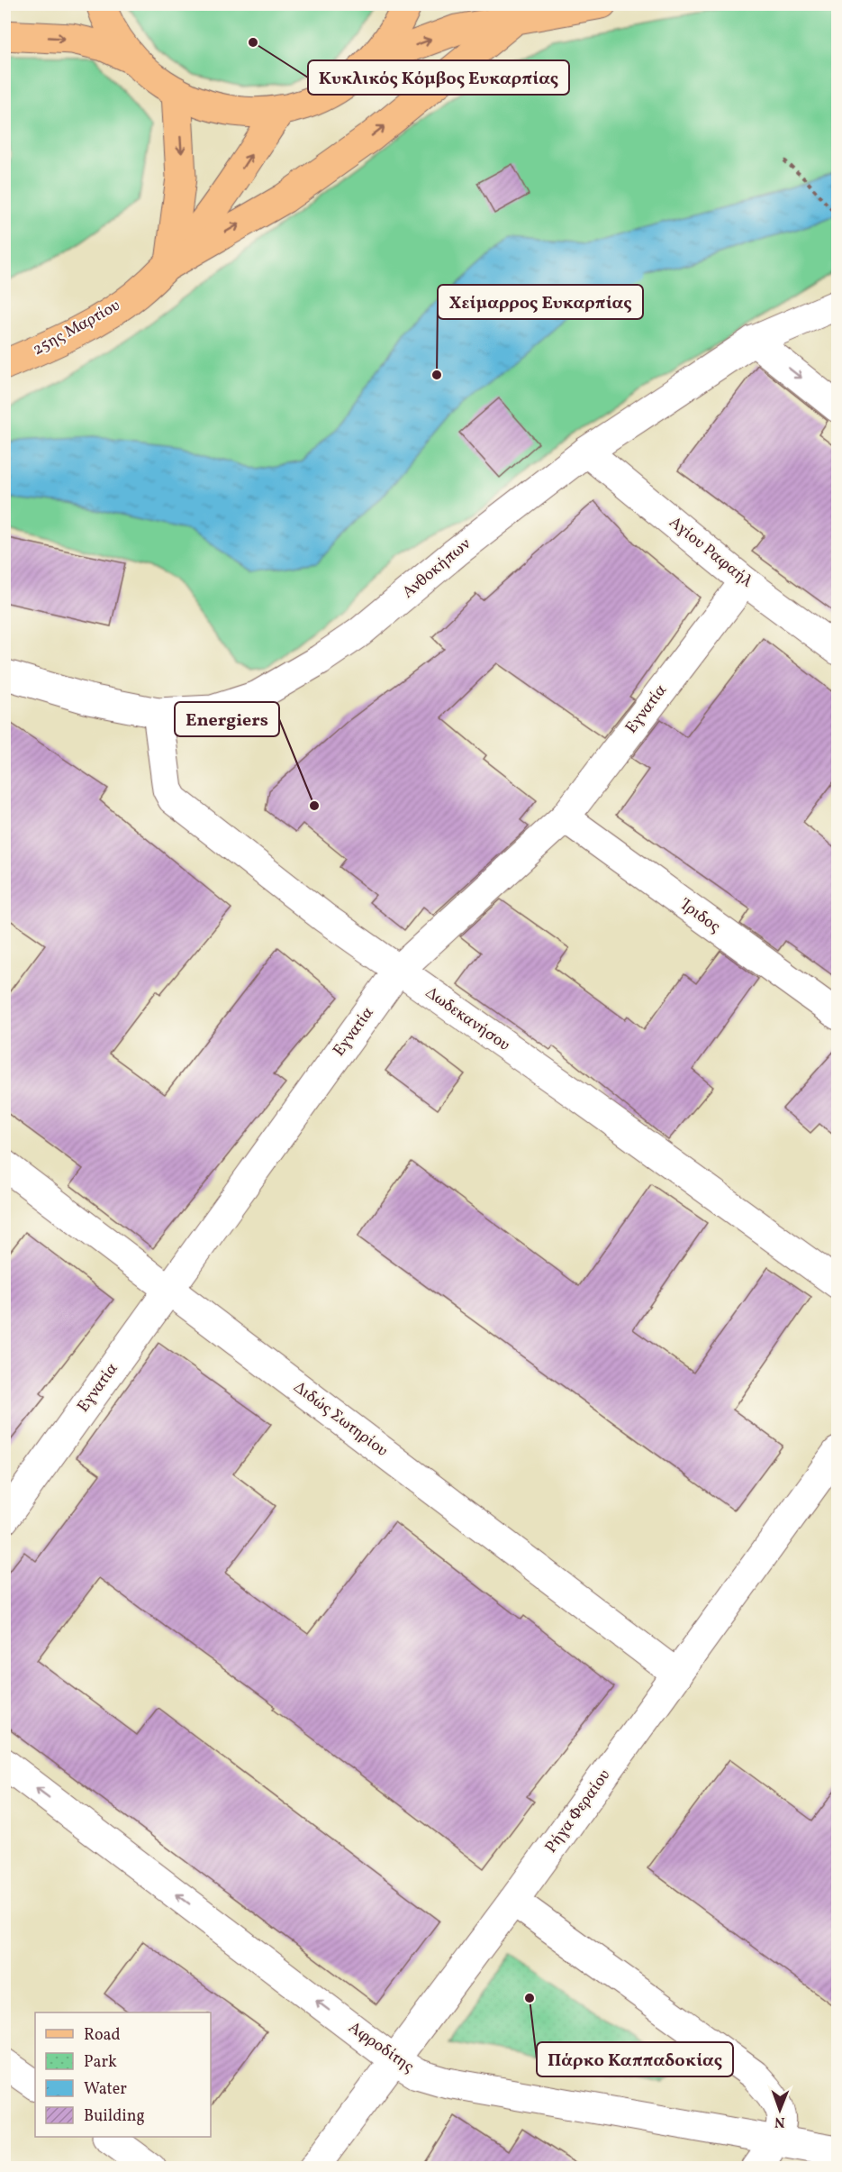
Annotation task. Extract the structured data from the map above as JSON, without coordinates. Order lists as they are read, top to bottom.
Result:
{
  "streets": {
    "main road": ["25ης Μαρτίου"],
    "street": [
      "Αγίου Ραφαήλ",
      "Ανθοκήπων",
      "Εγνατία",
      "Ίριδος",
      "Δωδεκανήσου",
      "Διδώς Σωτηρίου",
      "Ρήγα Φεραίου",
      "Αφροδίτης"
    ]
  },
  "crossings": [
    ["Αγίου Ραφαήλ", "Ανθοκήπων"],
    ["Αγίου Ραφαήλ", "Εγνατία"],
    ["Ανθοκήπων", "Δωδεκανήσου"],
    ["Εγνατία", "Ίριδος"],
    ["Εγνατία", "Δωδεκανήσου"],
    ["Εγνατία", "Διδώς Σωτηρίου"],
    ["Διδώς Σωτηρίου", "Ρήγα Φεραίου"],
    ["Ρήγα Φεραίου", "Αφροδίτης"]
  ],
  "one_way": ["Αφροδίτης"],
  "places": [
    "Κυκλικός Κόμβος Ευκαρπίας",
    "Χείμαρρος Ευκαρπίας",
    "Energiers",
    "Πάρκο Καππαδοκίας"
  ],
  "legend": [
    "Road",
    "Park",
    "Water",
    "Building"
  ],
  "north": "bottom"
}
